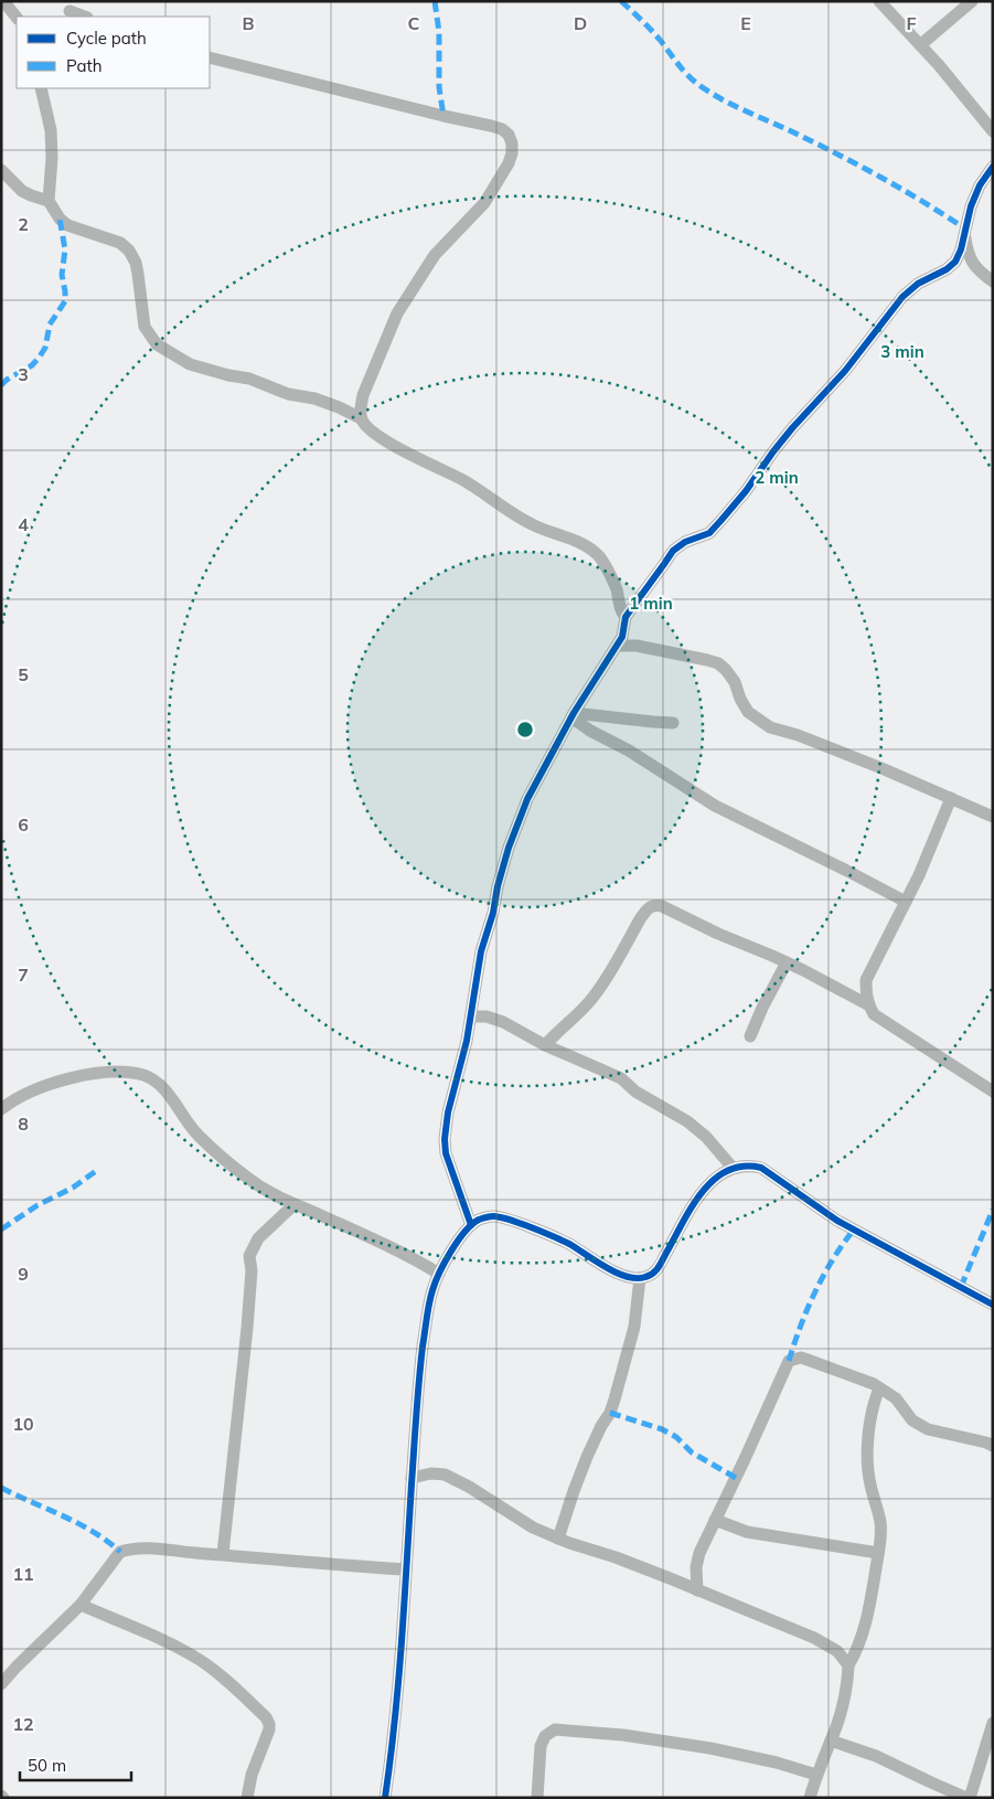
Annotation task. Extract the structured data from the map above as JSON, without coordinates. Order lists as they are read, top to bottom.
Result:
{
  "legend": ["Cycle path", "Path"],
  "scale_bar": "50 m",
  "grid": {
    "columns": [
      "B",
      "C",
      "D",
      "E",
      "F"
    ],
    "rows": [
      "2",
      "3",
      "4",
      "5",
      "6",
      "7",
      "8",
      "9",
      "10",
      "11",
      "12"
    ]
  },
  "rings": ["3 min", "2 min", "1 min"]
}
